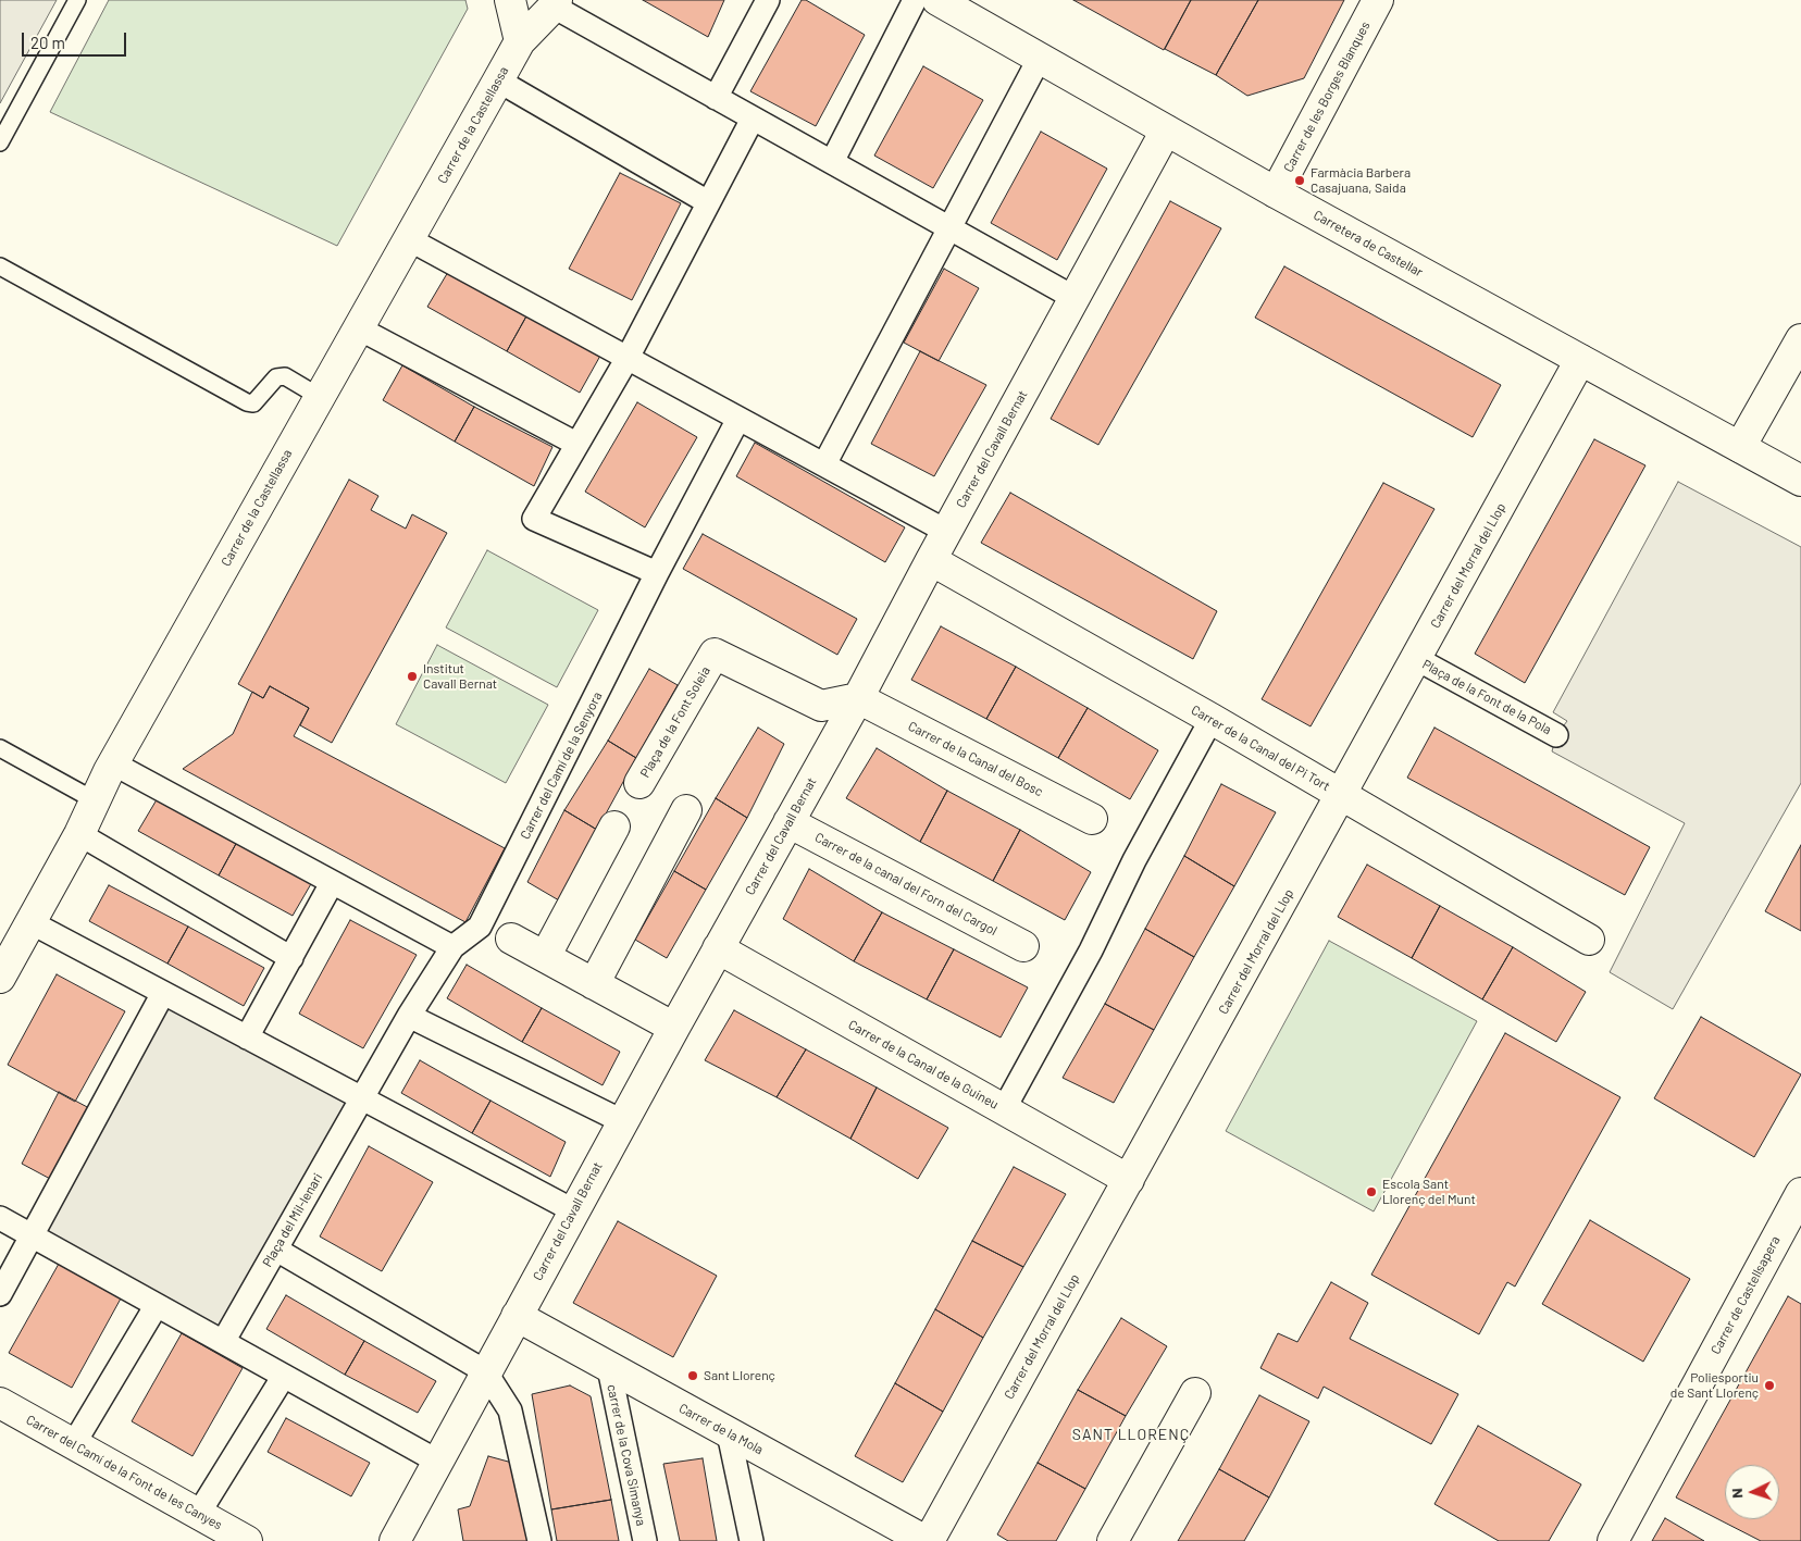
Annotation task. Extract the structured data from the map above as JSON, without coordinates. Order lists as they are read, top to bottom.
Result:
{
  "streets": {
    "street": [
      "Carrer de les Borges Blanques",
      "Carrer de la Castellassa",
      "Carretera de Castellar",
      "Carrer del Cavall Bernat",
      "Carrer del Morral del Llop",
      "Plaça de la Font de la Pola",
      "Plaça de la Font Soleia",
      "Carrer de la Canal del Pi Tort",
      "Carrer de la Canal del Bosc",
      "Carrer del Camí de la Senyora",
      "Carrer de la canal del Forn del Cargol",
      "Carrer de la Canal de la Guineu",
      "Plaça del Mil-lenari",
      "Carrer de Castellsapera",
      "Carrer de la Mola",
      "carrer de la Cova Simanya",
      "Carrer del Camí de la Font de les Canyes"
    ]
  },
  "crossings": [
    ["Carrer de les Borges Blanques", "Carretera de Castellar"],
    ["Carretera de Castellar", "Carrer del Cavall Bernat"],
    ["Carretera de Castellar", "Carrer del Morral del Llop"],
    ["Carrer del Cavall Bernat", "Plaça de la Font Soleia"],
    ["Carrer del Cavall Bernat", "Carrer de la Canal del Pi Tort"],
    ["Carrer del Cavall Bernat", "Carrer de la Canal del Bosc"],
    ["Carrer del Cavall Bernat", "Carrer de la canal del Forn del Cargol"],
    ["Carrer del Cavall Bernat", "Carrer de la Canal de la Guineu"],
    ["Carrer del Cavall Bernat", "Carrer de la Mola"],
    ["Carrer del Morral del Llop", "Plaça de la Font de la Pola"],
    ["Carrer del Morral del Llop", "Carrer de la Canal del Pi Tort"],
    ["Carrer del Morral del Llop", "Carrer de la Canal de la Guineu"],
    ["Carrer del Morral del Llop", "Carrer de la Mola"],
    ["Plaça de la Font Soleia", "Carrer de la Canal del Bosc"],
    ["Carrer del Camí de la Senyora", "Plaça del Mil-lenari"],
    ["Carrer de la Mola", "carrer de la Cova Simanya"]
  ],
  "districts": ["SANT LLORENÇ"],
  "places": [
    "Farmàcia Barbera Casajuana, Saida",
    "Institut Cavall Bernat",
    "Escola Sant Llorenç del Munt",
    "Sant Llorenç",
    "Poliesportiu de Sant Llorenç"
  ],
  "scale_bar": "20 m",
  "north": "left"
}
